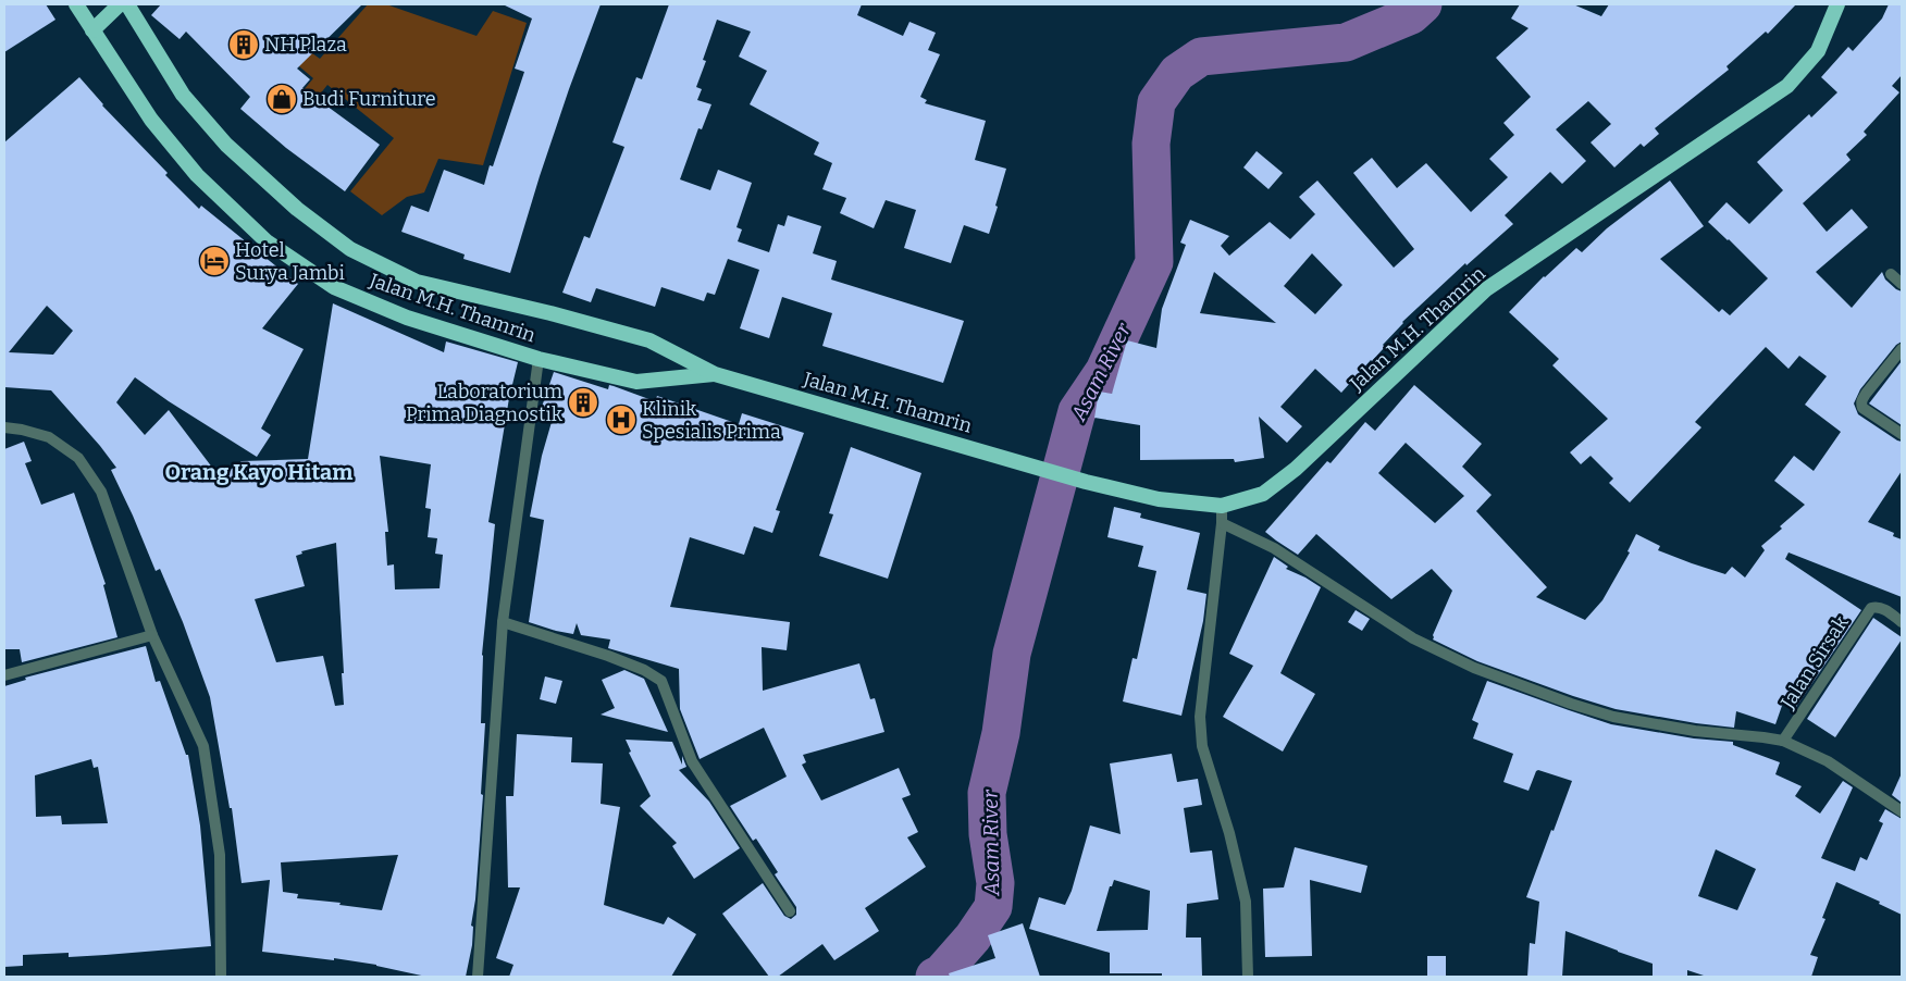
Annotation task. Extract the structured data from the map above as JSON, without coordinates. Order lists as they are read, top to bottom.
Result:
{
  "streets": {
    "highway": ["Jalan M.H. Thamrin"],
    "street": ["Jalan Sirsak"]
  },
  "districts": ["Orang Kayo Hitam"],
  "water": ["Asam River"],
  "places": {
    "building": ["NH Plaza", "Laboratorium Prima Diagnostik"],
    "shop": ["Budi Furniture"],
    "hotel": ["Hotel Surya Jambi"],
    "hospital": ["Klinik Spesialis Prima"]
  }
}
